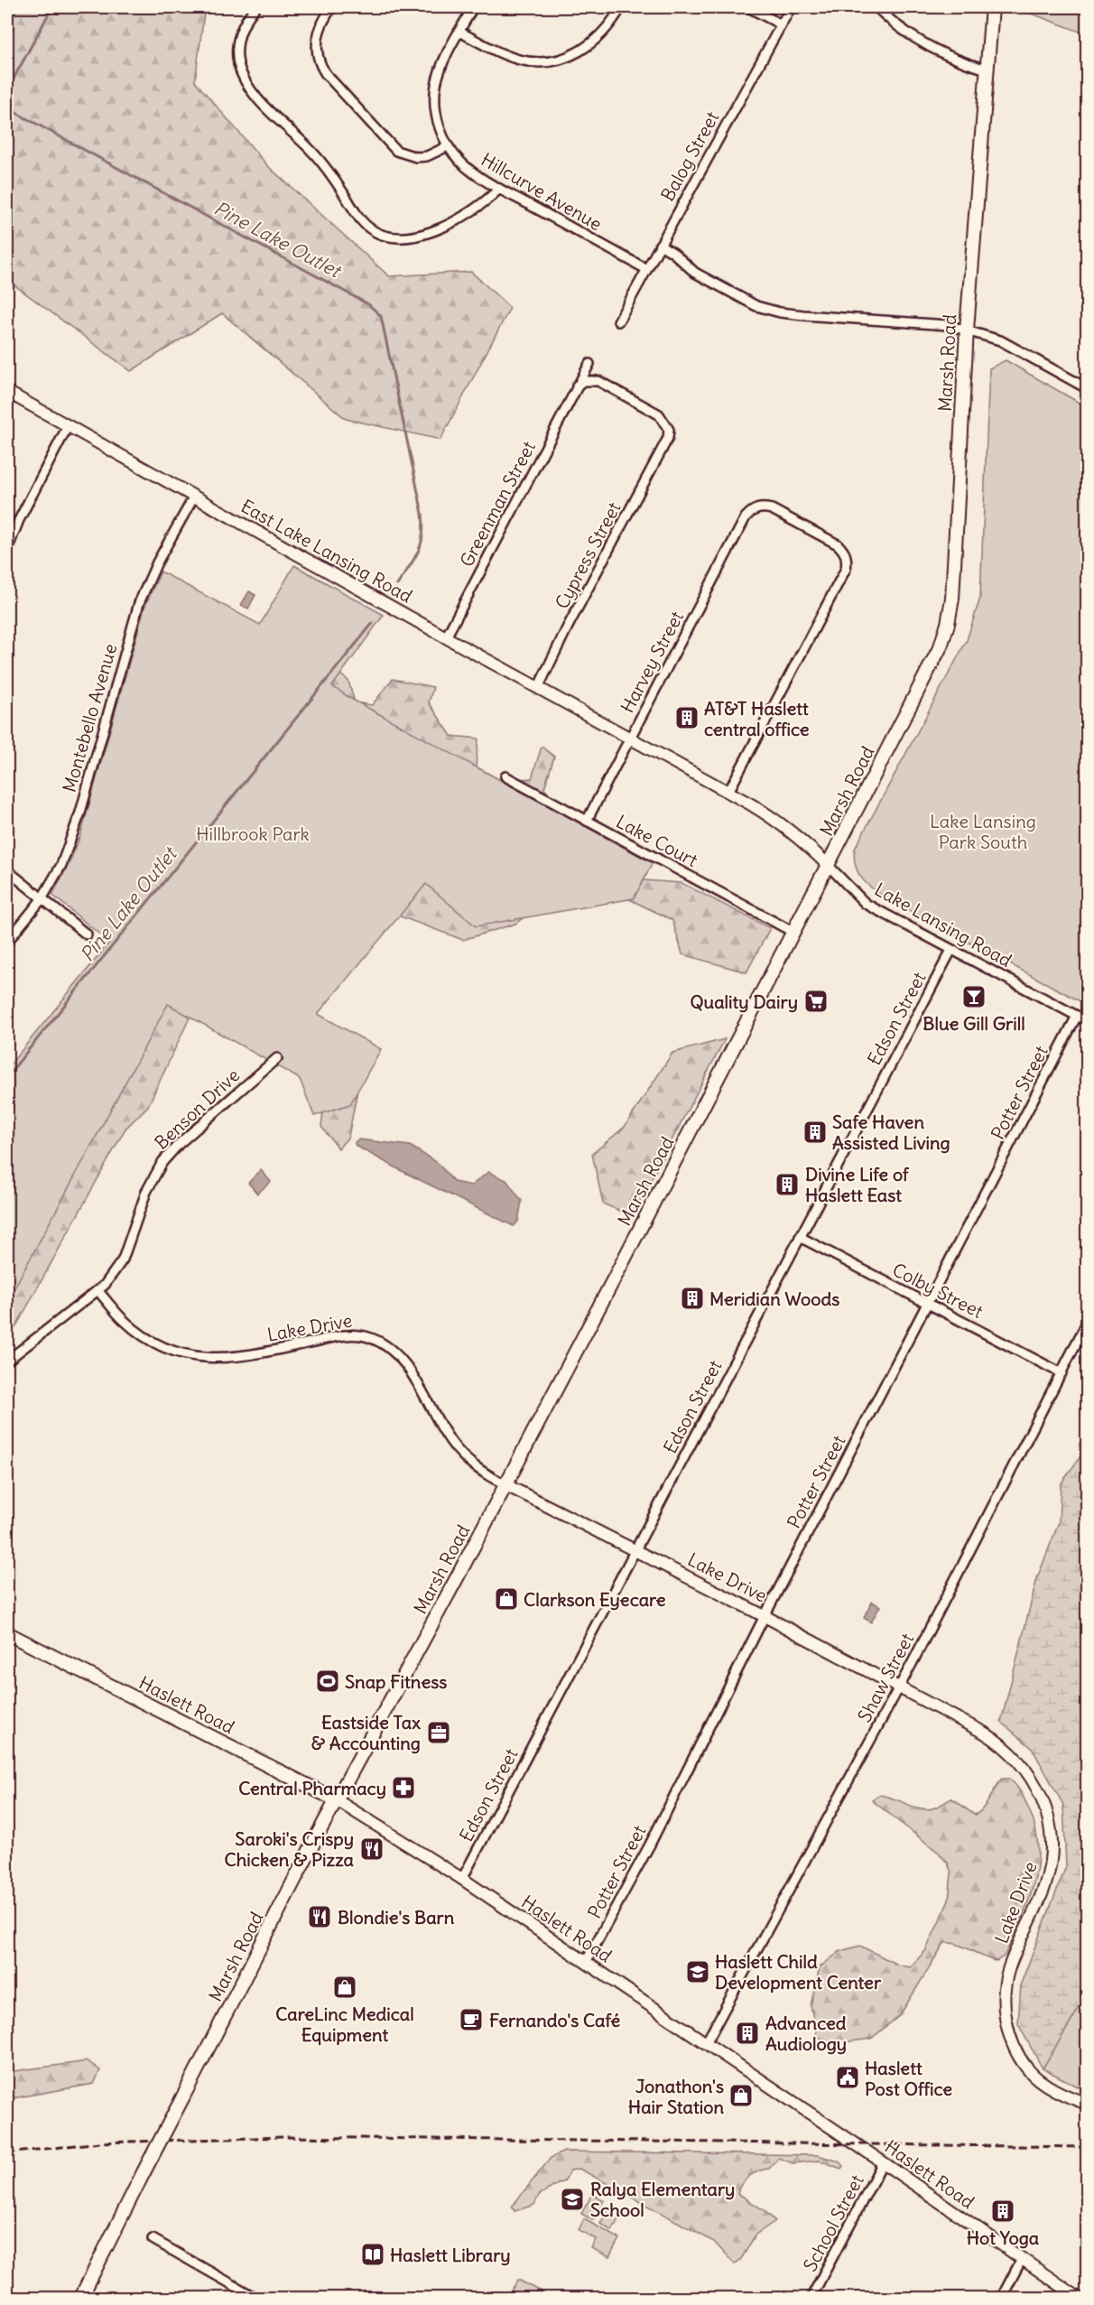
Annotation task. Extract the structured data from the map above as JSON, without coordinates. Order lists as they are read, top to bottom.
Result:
{
  "streets": {
    "main road": ["Marsh Road", "Haslett Road"],
    "street": [
      "Balog Street",
      "Hillcurve Avenue",
      "Greenman Street",
      "East Lake Lansing Road",
      "Cypress Street",
      "Harvey Street",
      "Montebello Avenue",
      "Lake Court",
      "Lake Lansing Road",
      "Edson Street",
      "Potter Street",
      "Benson Drive",
      "Colby Street",
      "Lake Drive",
      "Shaw Street",
      "School Street"
    ]
  },
  "crossings": [
    ["Balog Street", "Hillcurve Avenue"],
    ["Marsh Road", "Lake Court"],
    ["Marsh Road", "Lake Lansing Road"],
    ["Marsh Road", "Lake Drive"],
    ["Marsh Road", "Haslett Road"],
    ["Greenman Street", "East Lake Lansing Road"],
    ["Greenman Street", "Cypress Street"],
    ["East Lake Lansing Road", "Cypress Street"],
    ["East Lake Lansing Road", "Harvey Street"],
    ["East Lake Lansing Road", "Montebello Avenue"],
    ["East Lake Lansing Road", "Lake Lansing Road"],
    ["Harvey Street", "Lake Court"],
    ["Harvey Street", "Lake Lansing Road"],
    ["Lake Lansing Road", "Edson Street"],
    ["Lake Lansing Road", "Potter Street"],
    ["Edson Street", "Colby Street"],
    ["Edson Street", "Lake Drive"],
    ["Edson Street", "Haslett Road"],
    ["Potter Street", "Colby Street"],
    ["Potter Street", "Lake Drive"],
    ["Potter Street", "Haslett Road"],
    ["Benson Drive", "Lake Drive"],
    ["Colby Street", "Shaw Street"],
    ["Lake Drive", "Shaw Street"],
    ["Shaw Street", "Haslett Road"],
    ["Haslett Road", "School Street"]
  ],
  "water": ["Pine Lake Outlet"],
  "parks": ["Lake Lansing Park South", "Hillbrook Park"],
  "places": {
    "building": [
      "AT&T Haslett central office",
      "Safe Haven Assisted Living",
      "Divine Life of Haslett East",
      "Meridian Woods",
      "Advanced Audiology",
      "Hot Yoga"
    ],
    "bar": ["Blue Gill Grill"],
    "supermarket": ["Quality Dairy"],
    "shop": ["Clarkson Eyecare", "CareLinc Medical Equipment", "Jonathon's Hair Station"],
    "sports": ["Snap Fitness"],
    "office": ["Eastside Tax & Accounting"],
    "pharmacy": ["Central Pharmacy"],
    "restaurant": ["Saroki's Crispy Chicken & Pizza", "Blondie's Barn"],
    "school or university": ["Haslett Child Development Center", "Ralya Elementary School"],
    "cafe": ["Fernando's Café"],
    "public building": ["Haslett Post Office"],
    "library": ["Haslett Library"]
  }
}
